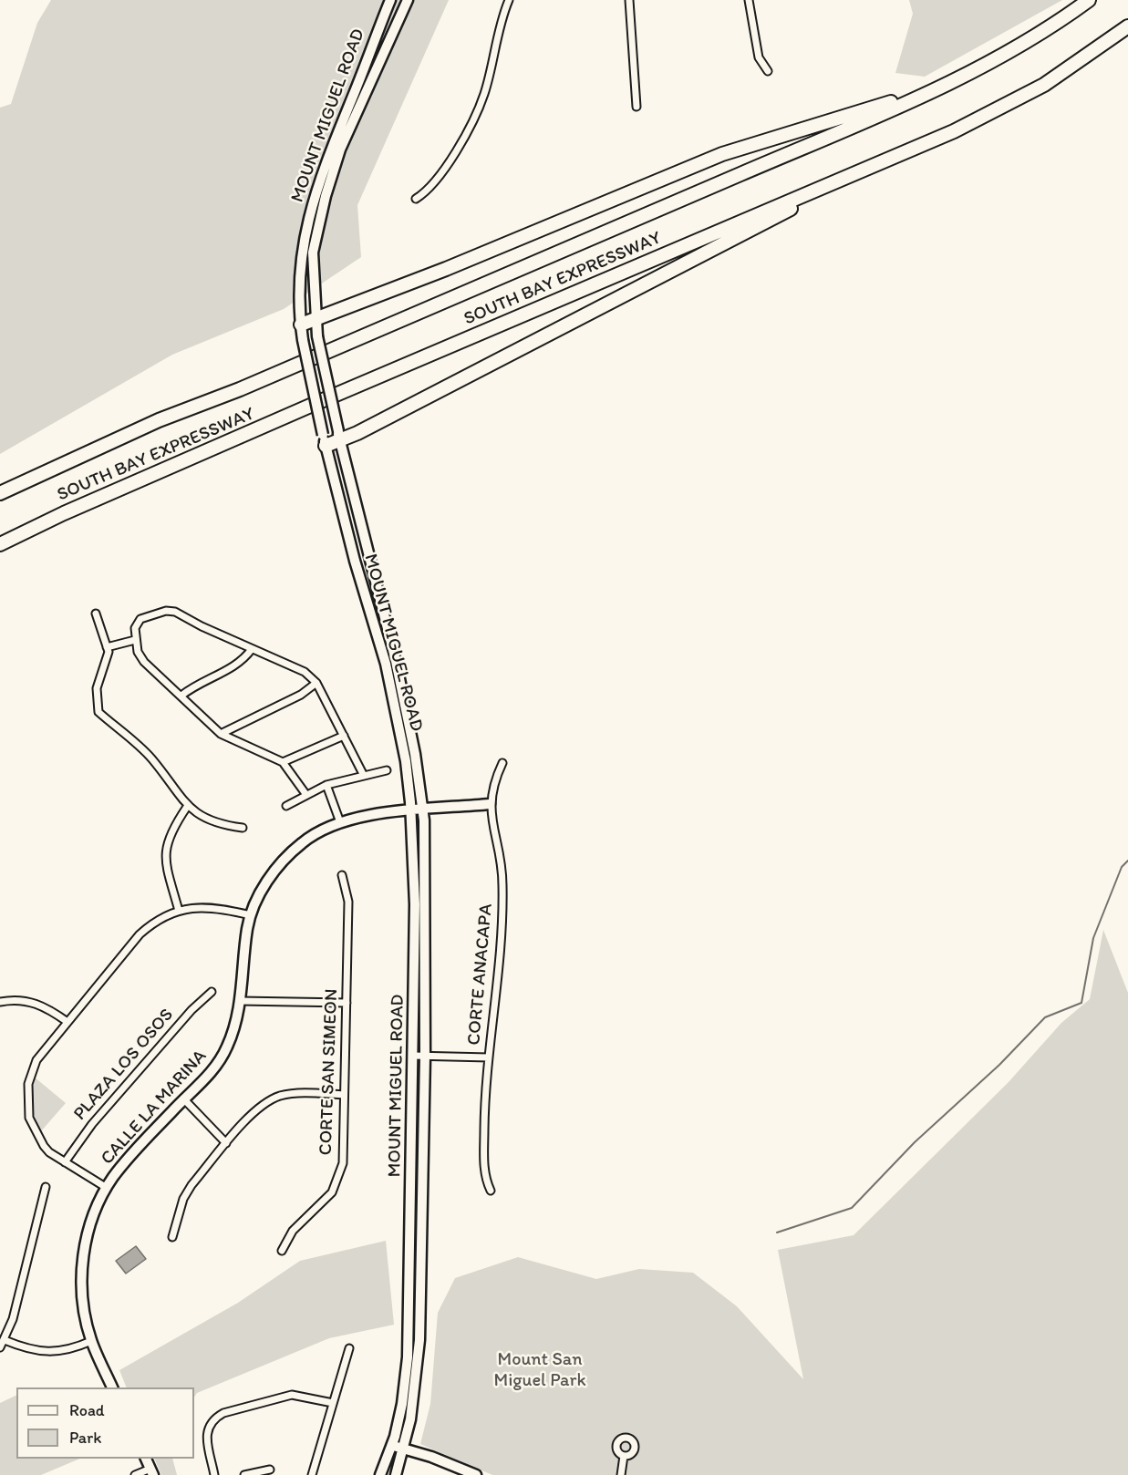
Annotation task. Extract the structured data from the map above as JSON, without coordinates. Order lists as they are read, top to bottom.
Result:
{
  "streets": {
    "highway": ["SOUTH BAY EXPRESSWAY"],
    "street": [
      "MOUNT MIGUEL ROAD",
      "CORTE ANACAPA",
      "PLAZA LOS OSOS",
      "CORTE SAN SIMEON",
      "CALLE LA MARINA"
    ]
  },
  "crossings": [
    ["MOUNT MIGUEL ROAD", "CALLE LA MARINA"],
    ["CORTE ANACAPA", "CALLE LA MARINA"]
  ],
  "parks": ["Mount San Miguel Park"],
  "legend": ["Road", "Park"]
}
